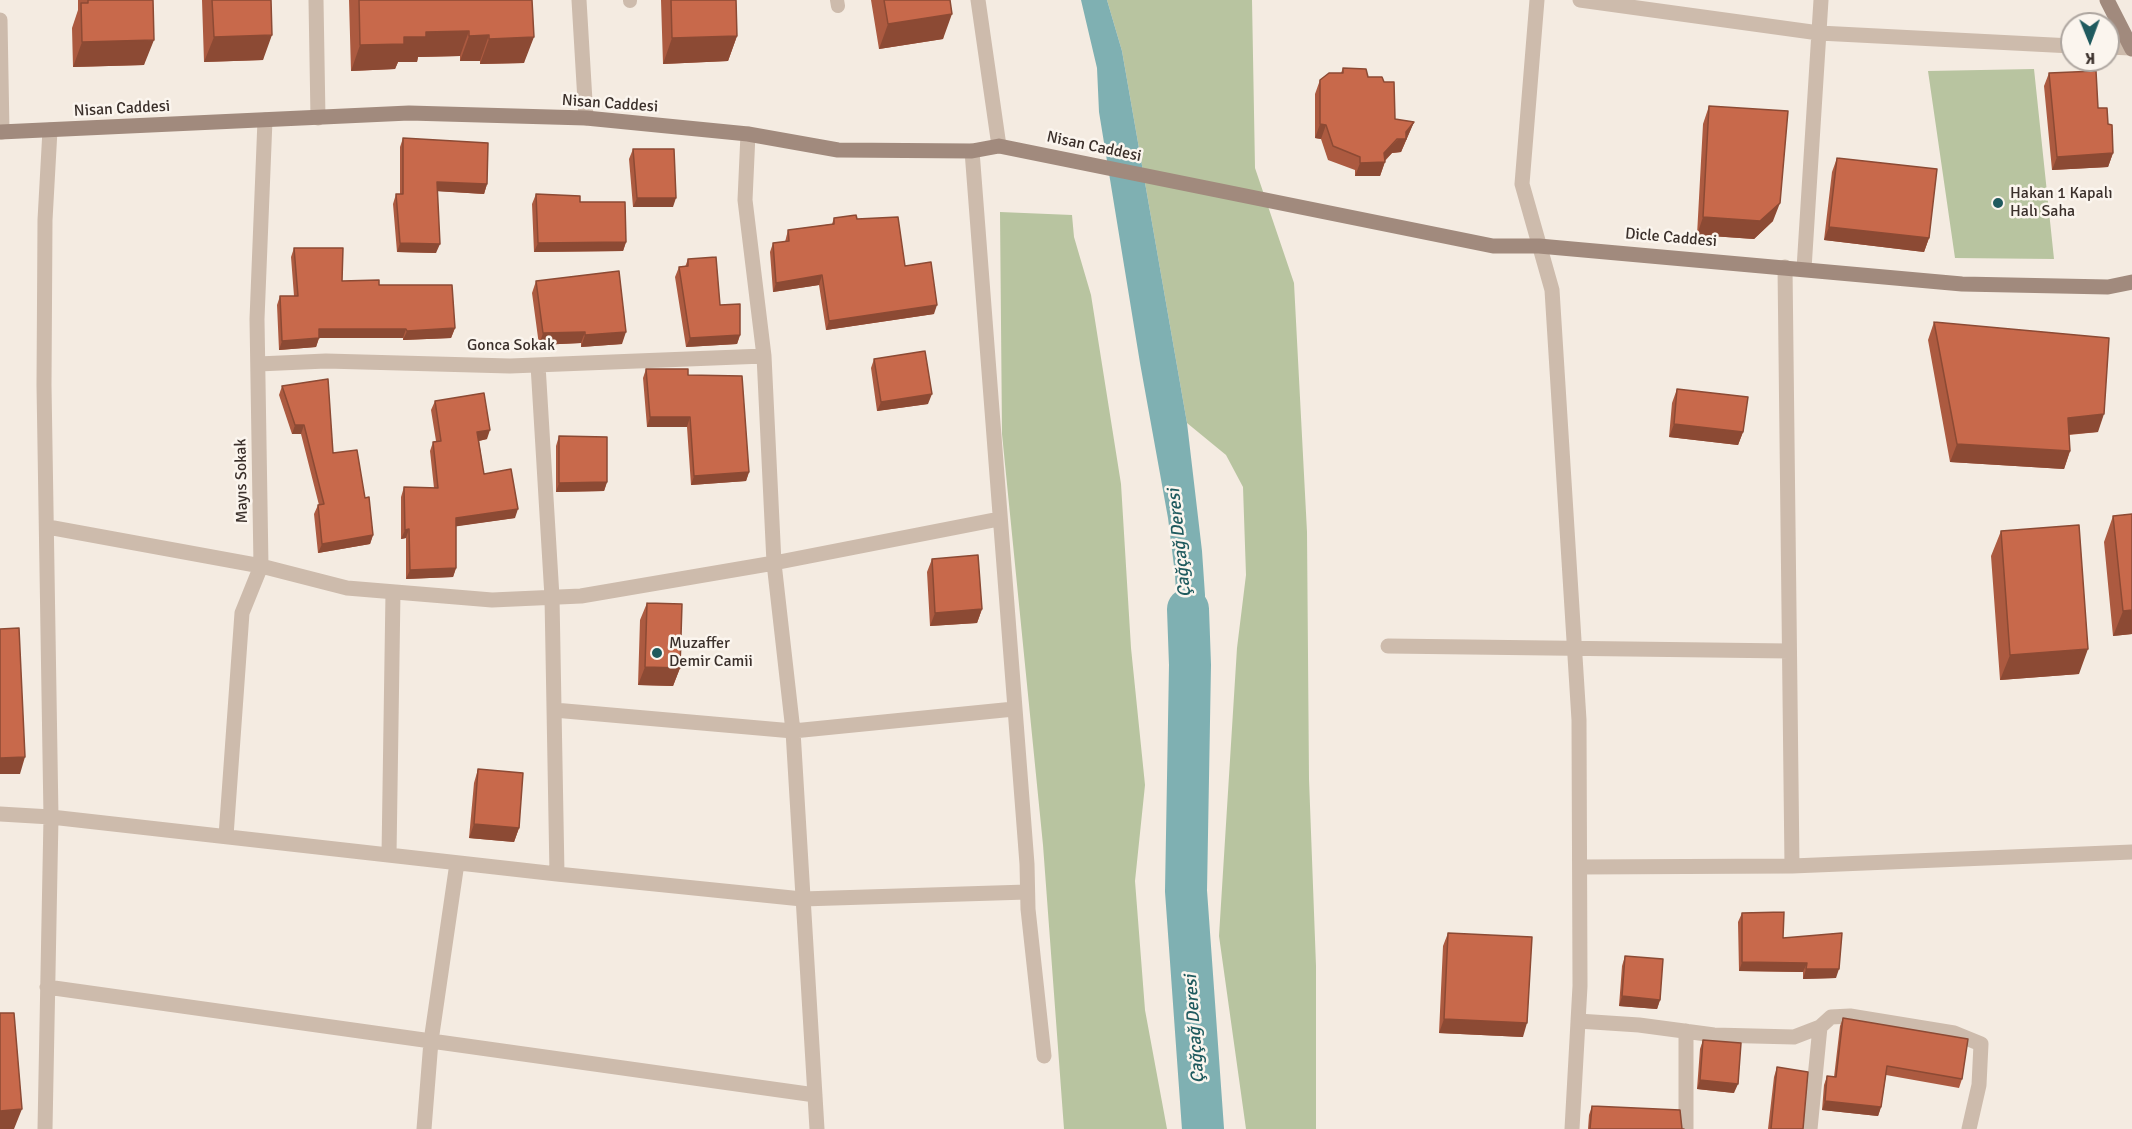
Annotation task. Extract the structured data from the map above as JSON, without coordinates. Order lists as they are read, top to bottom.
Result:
{
  "streets": {
    "street": [
      "Nisan Caddesi",
      "Dicle Caddesi",
      "Gonca Sokak",
      "Mayıs Sokak"
    ]
  },
  "crossings": [
    ["Nisan Caddesi", "Dicle Caddesi"],
    ["Nisan Caddesi", "Mayıs Sokak"],
    ["Gonca Sokak", "Mayıs Sokak"]
  ],
  "water": ["Çağçağ Deresi"],
  "places": ["Hakan 1 Kapalı Halı Saha", "Muzaffer Demir Camii"],
  "north": "bottom"
}
